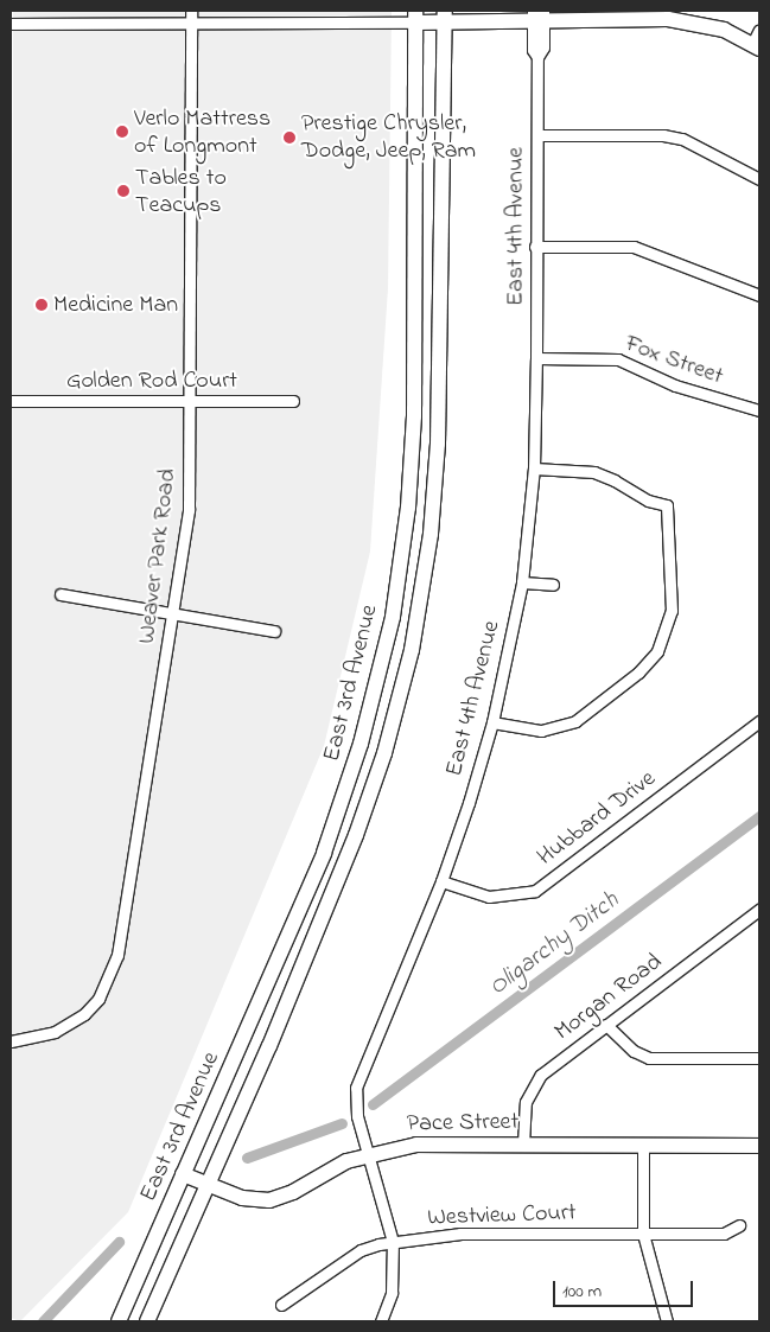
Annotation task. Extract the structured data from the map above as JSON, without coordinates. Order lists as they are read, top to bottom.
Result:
{
  "streets": {
    "main road": ["East 3rd Avenue", "Pace Street"],
    "street": [
      "East 4th Avenue",
      "Fox Street",
      "Golden Rod Court",
      "Weaver Park Road",
      "Hubbard Drive",
      "Morgan Road",
      "Westview Court"
    ]
  },
  "crossings": [
    ["East 4th Avenue", "Fox Street"],
    ["East 4th Avenue", "Hubbard Drive"],
    ["East 4th Avenue", "Pace Street"],
    ["East 4th Avenue", "Westview Court"],
    ["Golden Rod Court", "Weaver Park Road"],
    ["East 3rd Avenue", "Pace Street"],
    ["Morgan Road", "Pace Street"]
  ],
  "water": ["Oligarchy Ditch"],
  "places": [
    "Verlo Mattress of Longmont",
    "Prestige Chrysler, Dodge, Jeep, Ram",
    "Tables to Teacups",
    "Medicine Man"
  ],
  "scale_bar": "100 m"
}
